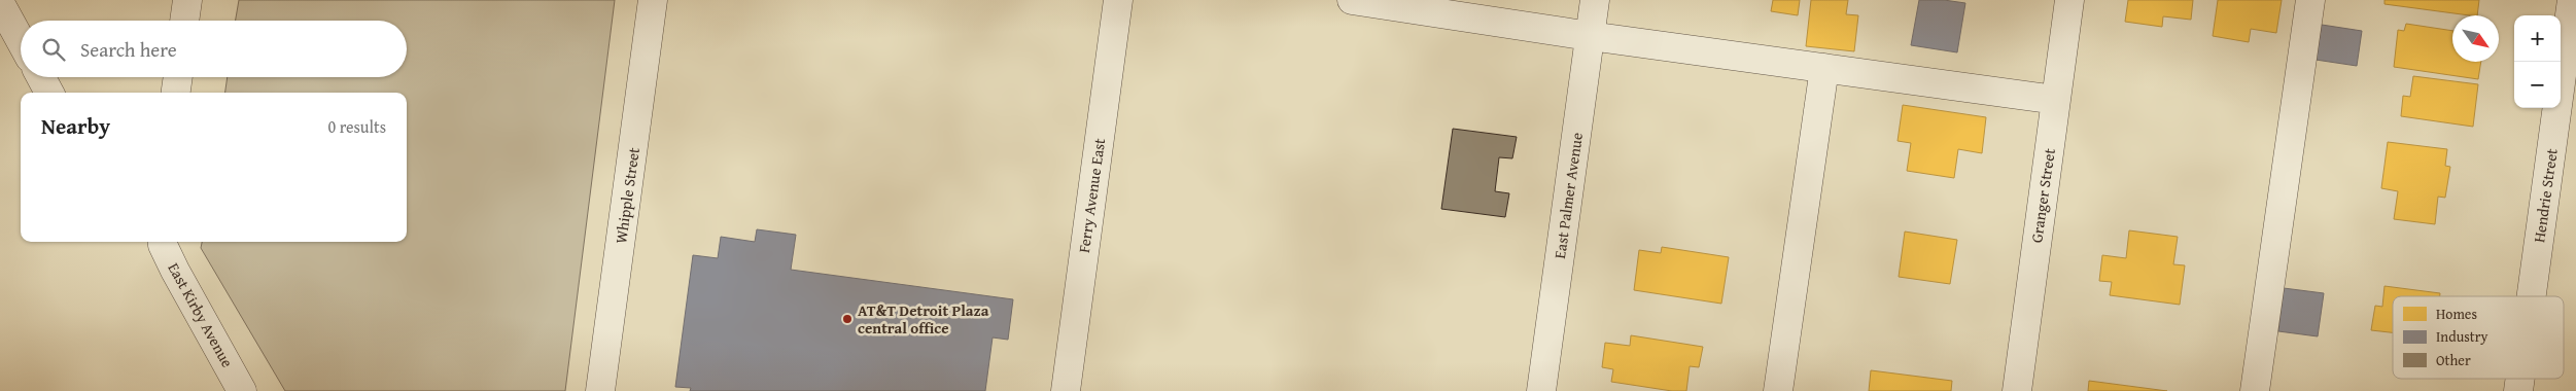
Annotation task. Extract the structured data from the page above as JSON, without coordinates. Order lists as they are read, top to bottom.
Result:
{
  "streets": {
    "street": [
      "Whipple Street",
      "Ferry Avenue East",
      "East Palmer Avenue",
      "Granger Street",
      "Hendrie Street",
      "East Kirby Avenue"
    ]
  },
  "places": ["AT&T Detroit Plaza central office"],
  "legend": ["Homes", "Industry", "Other"],
  "north": "bottom right",
  "page": {
    "map_buttons": ["+", "−"],
    "search": "Search here",
    "heading": ["Nearby", "0 results"]
  }
}
